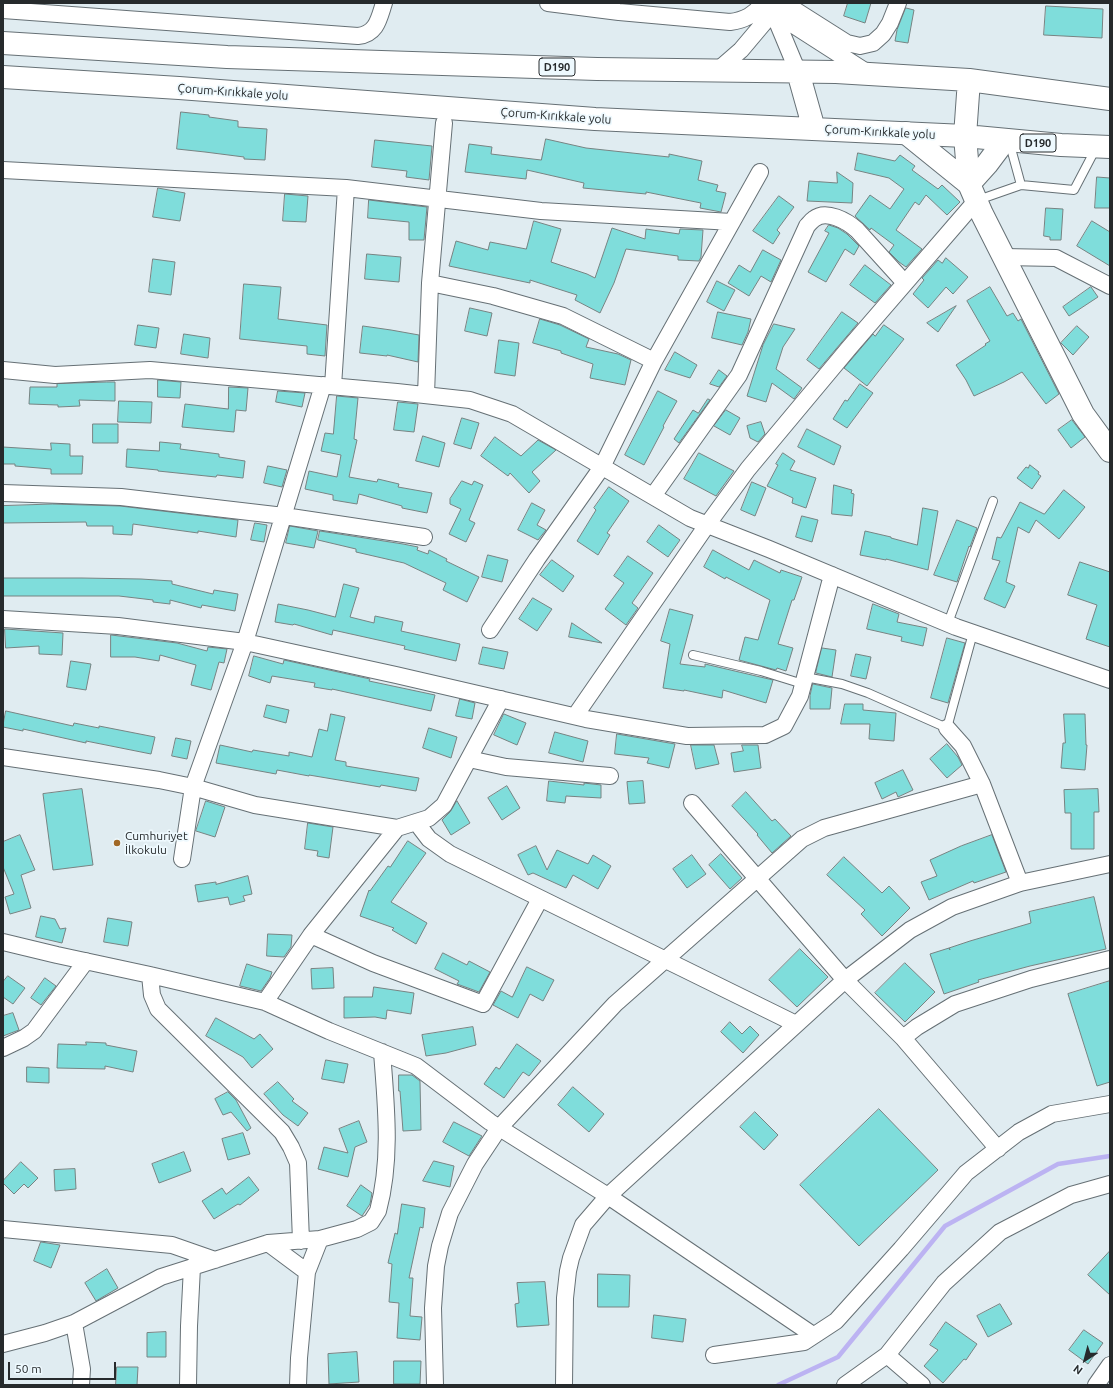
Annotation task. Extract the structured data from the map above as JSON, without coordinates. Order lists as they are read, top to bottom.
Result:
{
  "streets": {
    "main road": ["D190", "Çorum-Kırıkkale yolu"]
  },
  "places": ["Cumhuriyet İlkokulu"],
  "scale_bar": "50 m",
  "north": "bottom left"
}
